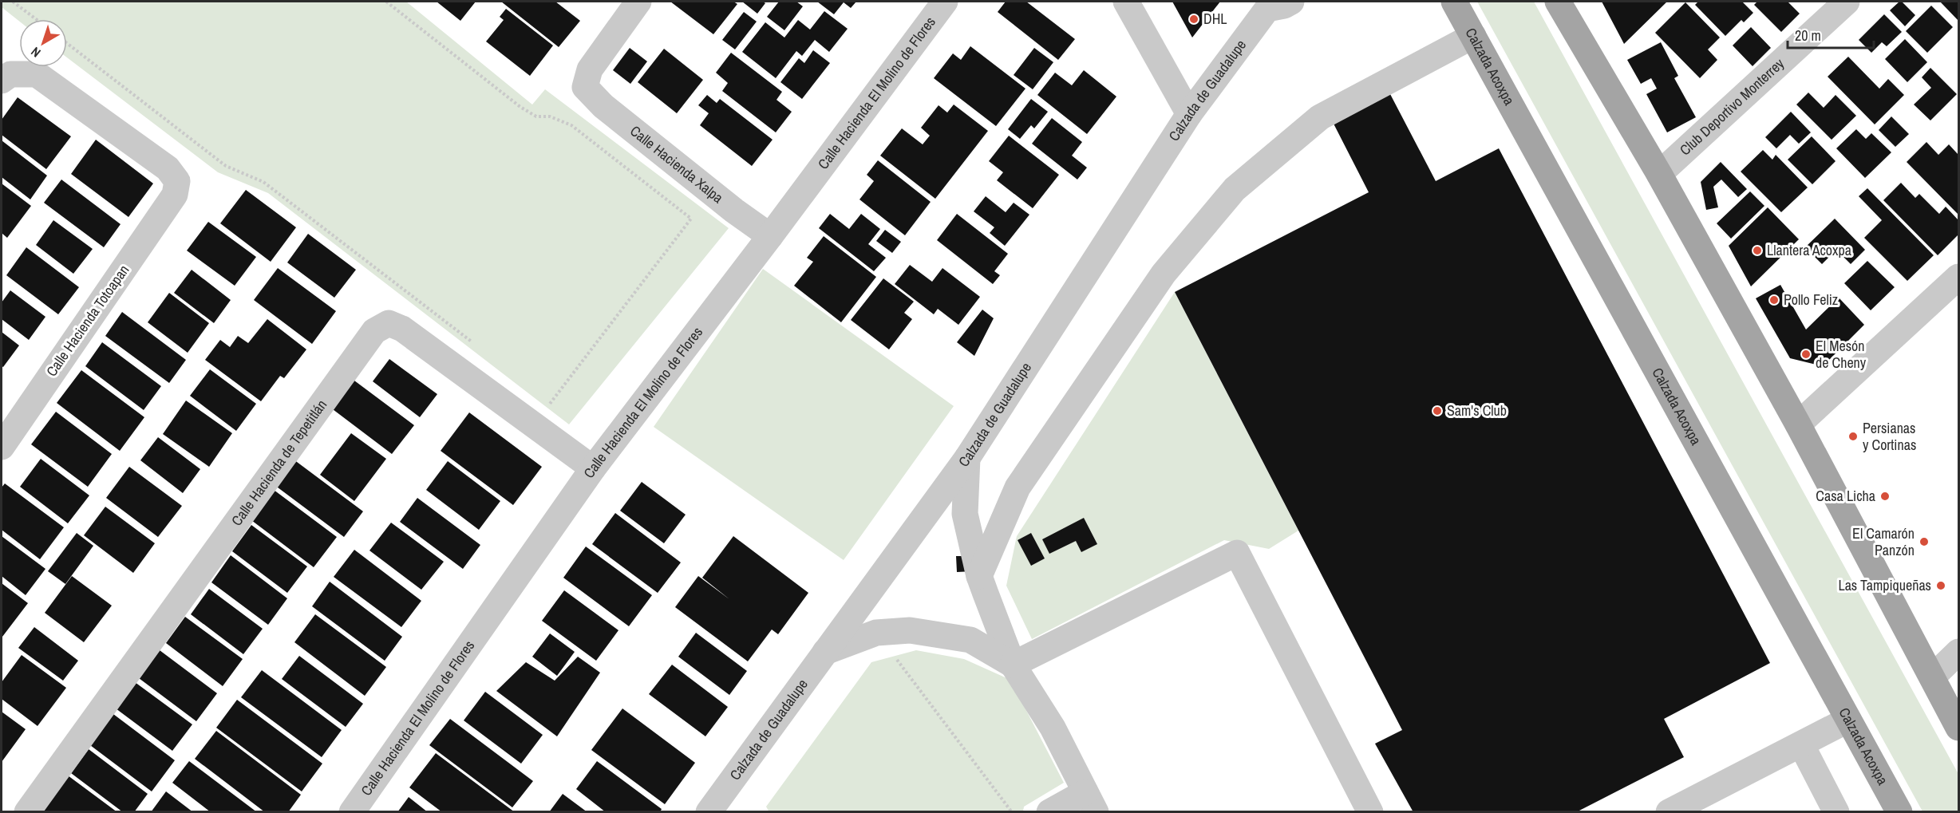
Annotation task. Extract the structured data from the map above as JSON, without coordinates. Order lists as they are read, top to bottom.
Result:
{
  "streets": {
    "main road": ["Calzada Acoxpa"],
    "street": [
      "Calzada de Guadalupe",
      "Calle Hacienda El Molino de Flores",
      "Club Deportivo Monterrey",
      "Calle Hacienda Xalpa",
      "Calle Hacienda Totoapan",
      "Calle Hacienda de Tepetitlán"
    ]
  },
  "crossings": [
    ["Calle Hacienda El Molino de Flores", "Calle Hacienda Xalpa"],
    ["Calle Hacienda El Molino de Flores", "Calle Hacienda de Tepetitlán"]
  ],
  "places": [
    "DHL",
    "Llantera Acoxpa",
    "Pollo Feliz",
    "El Mesón de Cheny",
    "Sam's Club",
    "Persianas y Cortinas",
    "Casa Licha",
    "El Camarón Panzón",
    "Las Tampiqueñas"
  ],
  "scale_bar": "20 m",
  "north": "bottom left"
}
